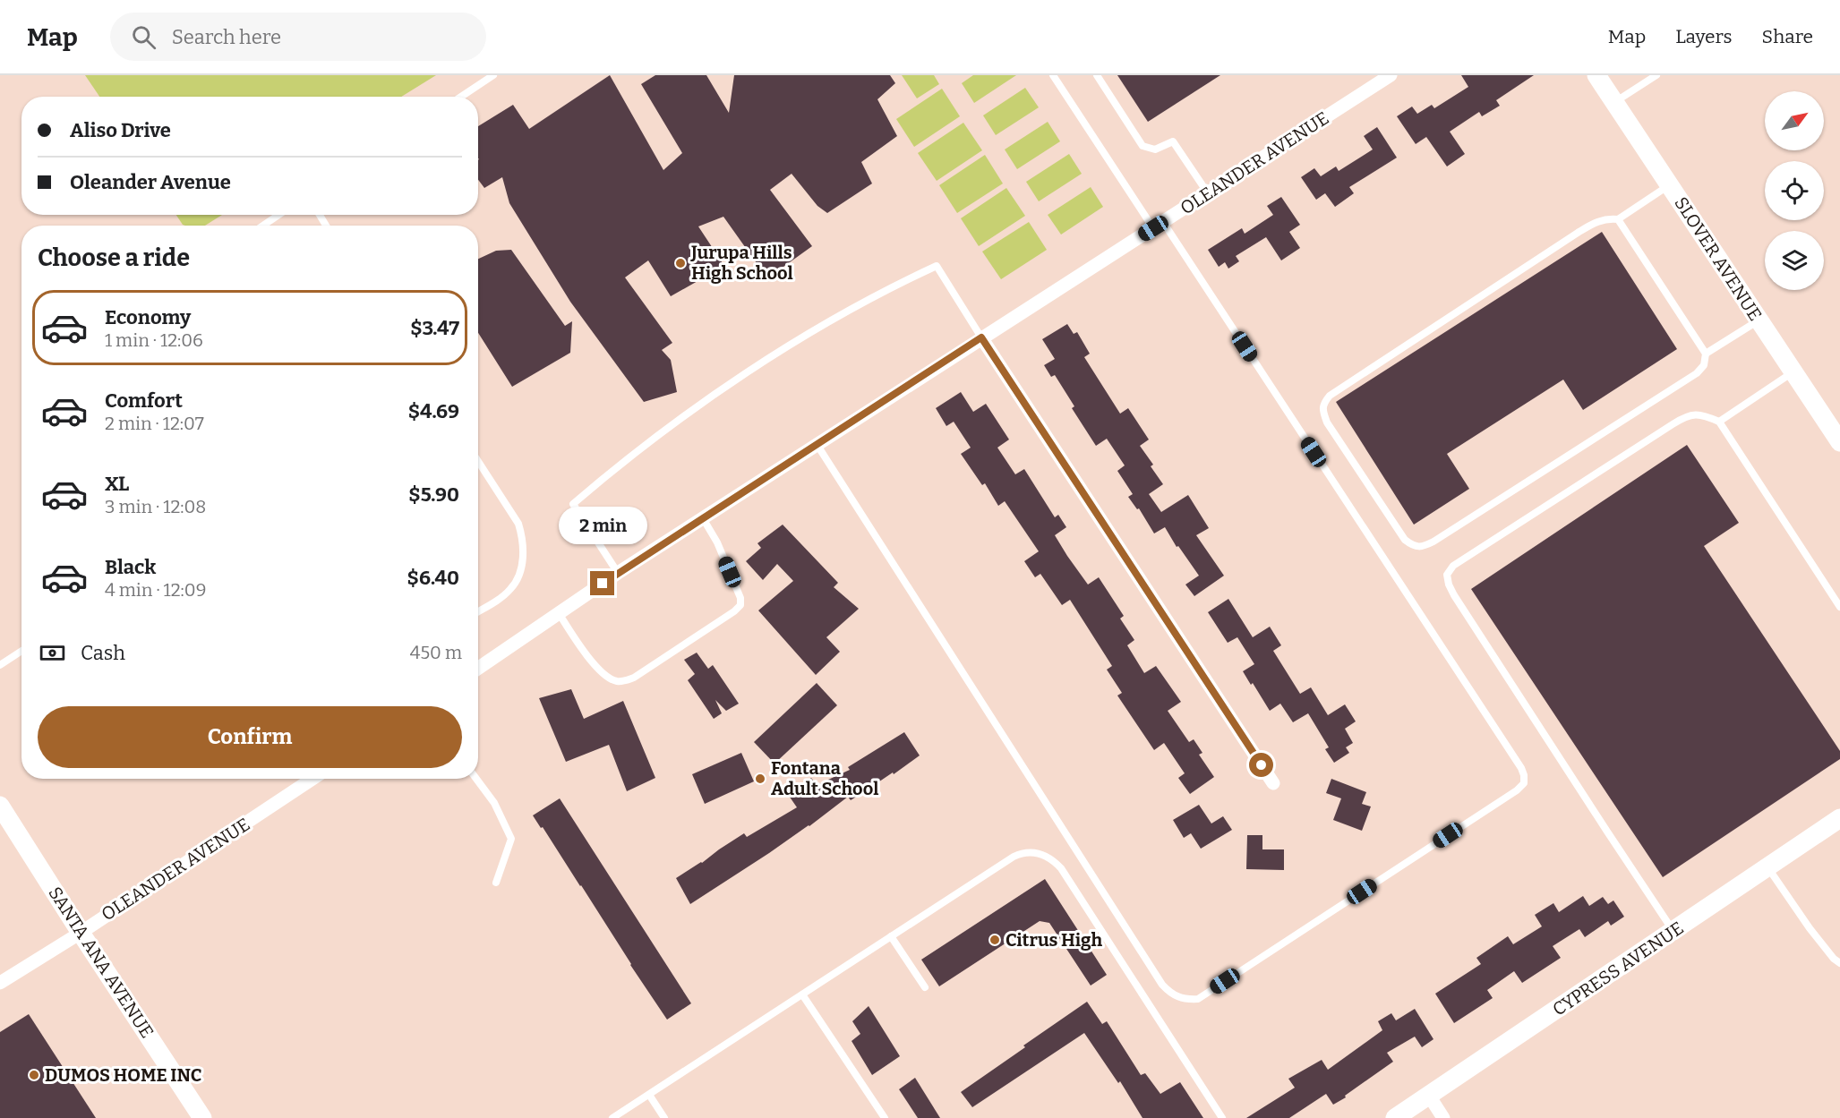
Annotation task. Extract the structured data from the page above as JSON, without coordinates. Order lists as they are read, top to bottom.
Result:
{
  "streets": {
    "street": [
      "OLEANDER AVENUE",
      "SLOVER AVENUE",
      "SANTA ANA AVENUE",
      "CYPRESS AVENUE"
    ]
  },
  "crossings": [
    ["OLEANDER AVENUE", "SANTA ANA AVENUE"]
  ],
  "places": [
    "Jurupa Hills High School",
    "Fontana Adult School",
    "Citrus High",
    "DUMOS HOME INC"
  ],
  "north": "top right",
  "page": {
    "header": "Map",
    "search": "Search here",
    "nav": ["Map", "Layers", "Share"],
    "banner": ["Aliso Drive", "Oleander Avenue"],
    "heading": "Choose a ride",
    "list": [
      {
        "name": "Economy",
        "note": "1 min · 12:06",
        "value": "$3.47"
      },
      {
        "name": "Comfort",
        "note": "2 min · 12:07",
        "value": "$4.69"
      },
      {
        "name": "XL",
        "note": "3 min · 12:08",
        "value": "$5.90"
      },
      {
        "name": "Black",
        "note": "4 min · 12:09",
        "value": "$6.40"
      }
    ],
    "bubble": "2 min",
    "pay": ["Cash", "450 m"],
    "buttons": "Confirm"
  }
}
